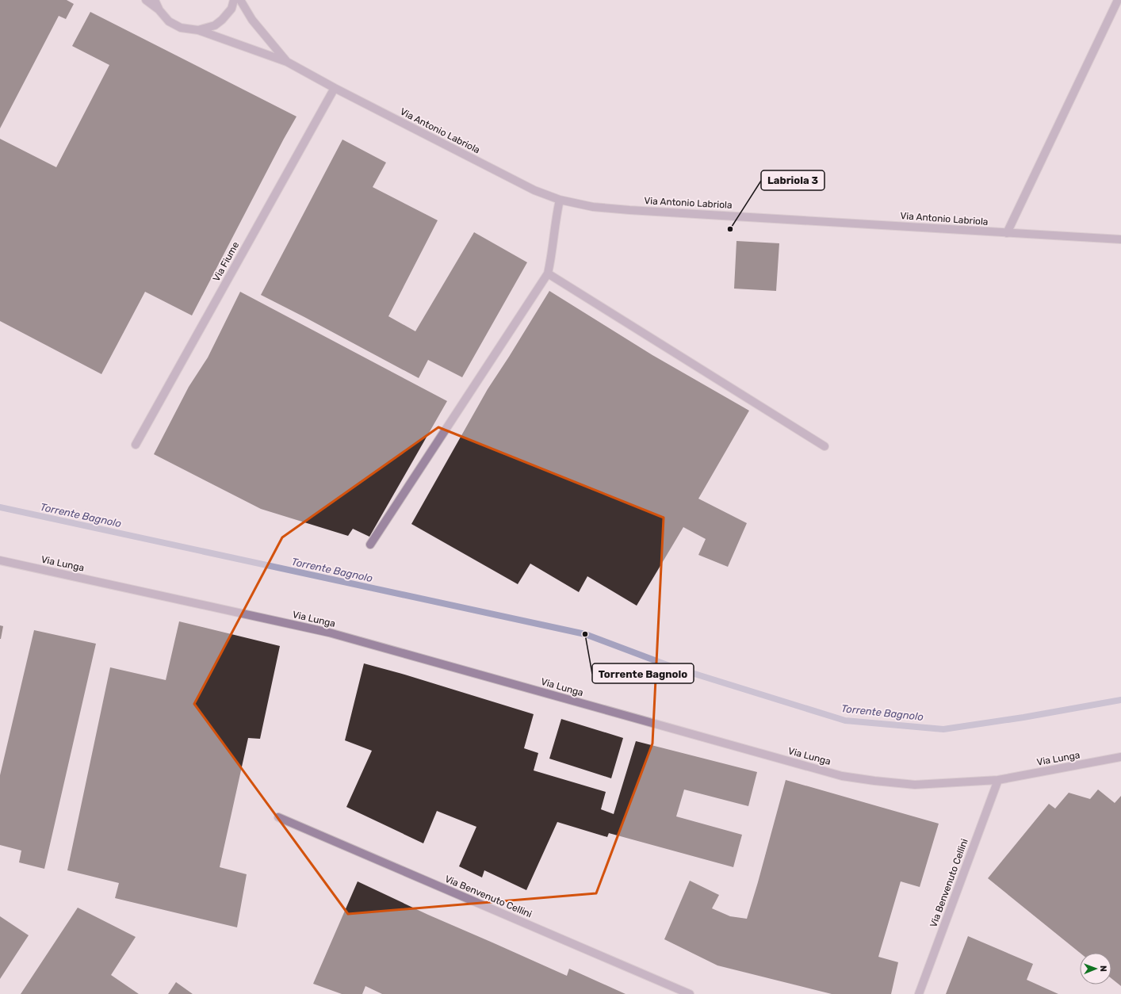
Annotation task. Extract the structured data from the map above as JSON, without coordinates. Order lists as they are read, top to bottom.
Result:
{
  "streets": {
    "street": [
      "Via Antonio Labriola",
      "Via Fiume",
      "Via Lunga",
      "Via Benvenuto Cellini"
    ]
  },
  "crossings": [
    ["Via Antonio Labriola", "Via Fiume"],
    ["Via Lunga", "Via Benvenuto Cellini"]
  ],
  "water": ["Torrente Bagnolo"],
  "places": ["Labriola 3", "Torrente Bagnolo"],
  "north": "right"
}
